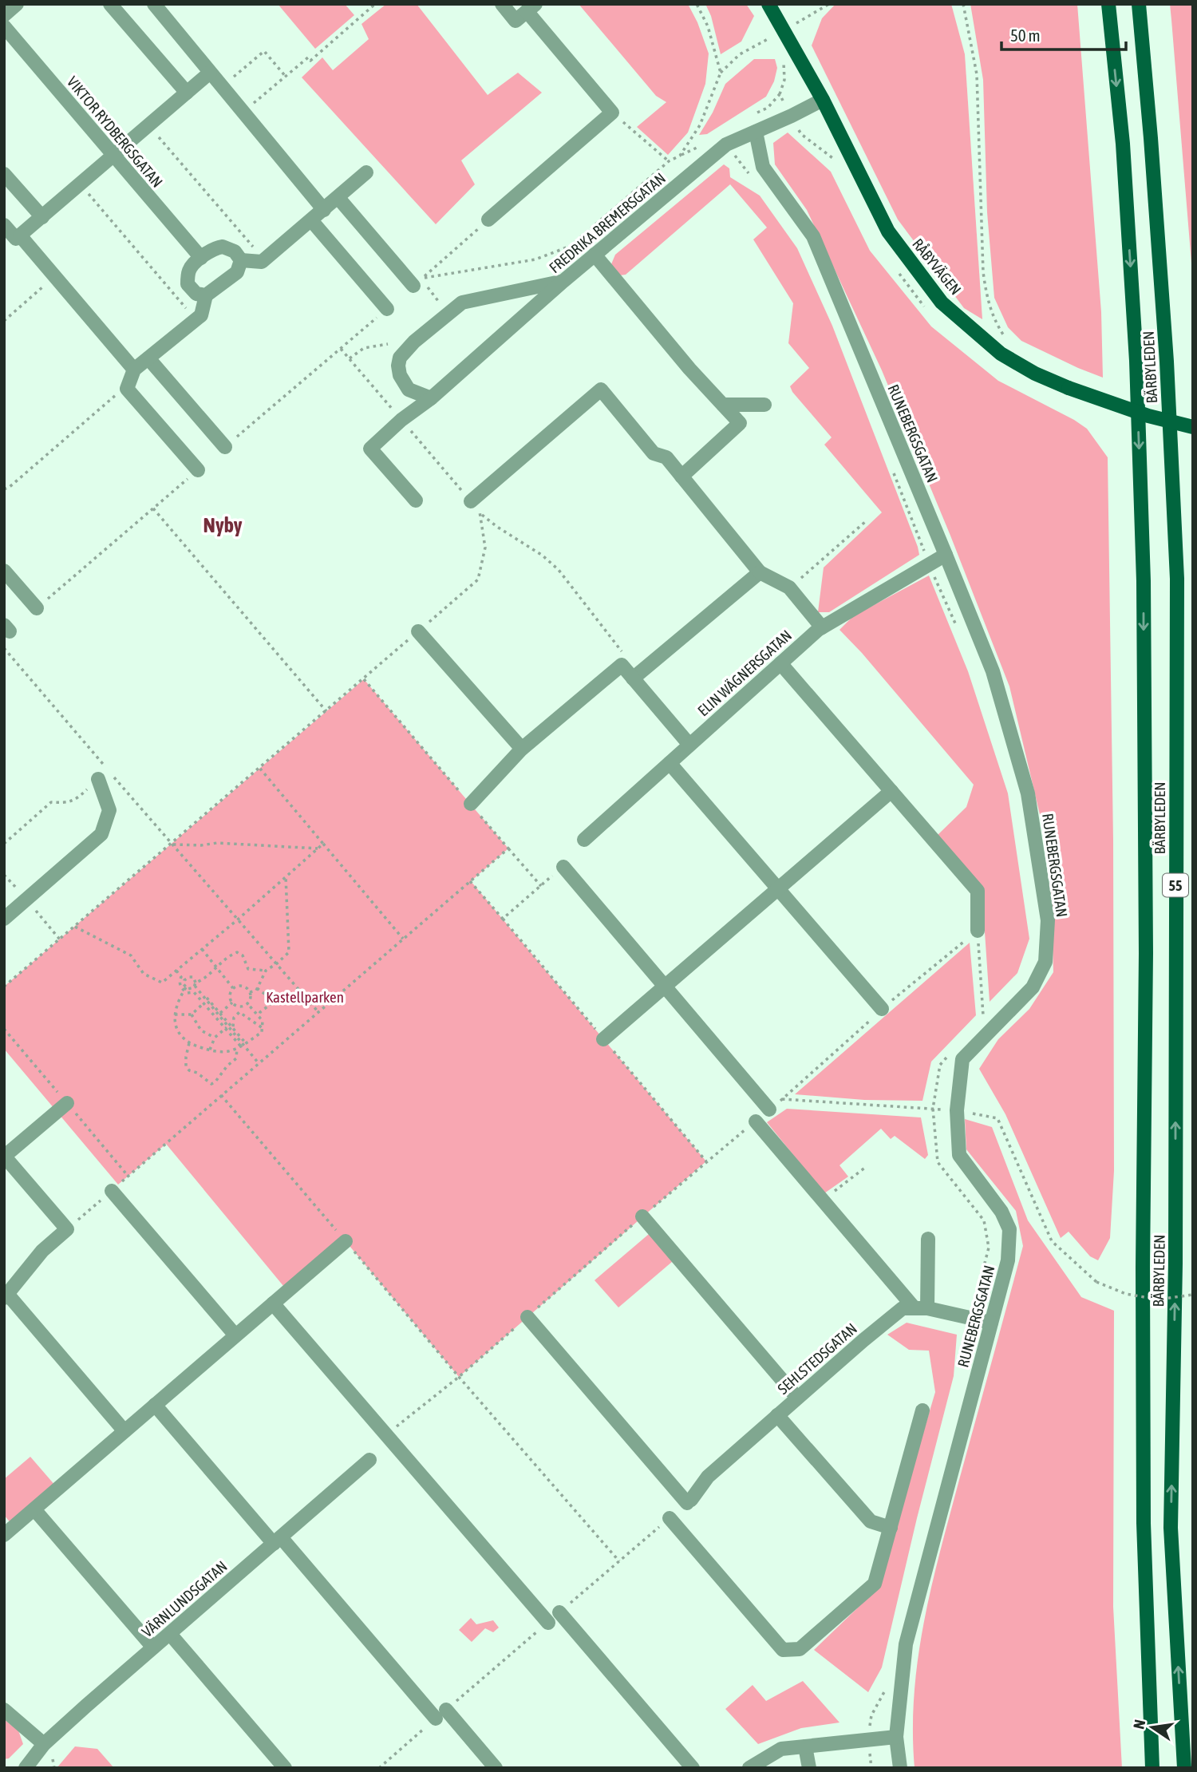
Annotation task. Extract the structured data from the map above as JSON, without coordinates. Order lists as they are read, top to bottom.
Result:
{
  "streets": {
    "main road": ["RÅBYVÄGEN", "BÄRBYLEDEN", "55"],
    "street": [
      "VIKTOR RYDBERGSGATAN",
      "FREDRIKA BREMERSGATAN",
      "RUNEBERGSGATAN",
      "ELIN WÄGNERSGATAN",
      "SEHLSTEDSGATAN",
      "VÄRNLUNDSGATAN"
    ]
  },
  "crossings": [
    ["FREDRIKA BREMERSGATAN", "RÅBYVÄGEN"],
    ["FREDRIKA BREMERSGATAN", "RUNEBERGSGATAN"],
    ["RUNEBERGSGATAN", "ELIN WÄGNERSGATAN"]
  ],
  "districts": ["Nyby"],
  "parks": ["Kastellparken"],
  "scale_bar": "50 m",
  "north": "left"
}
